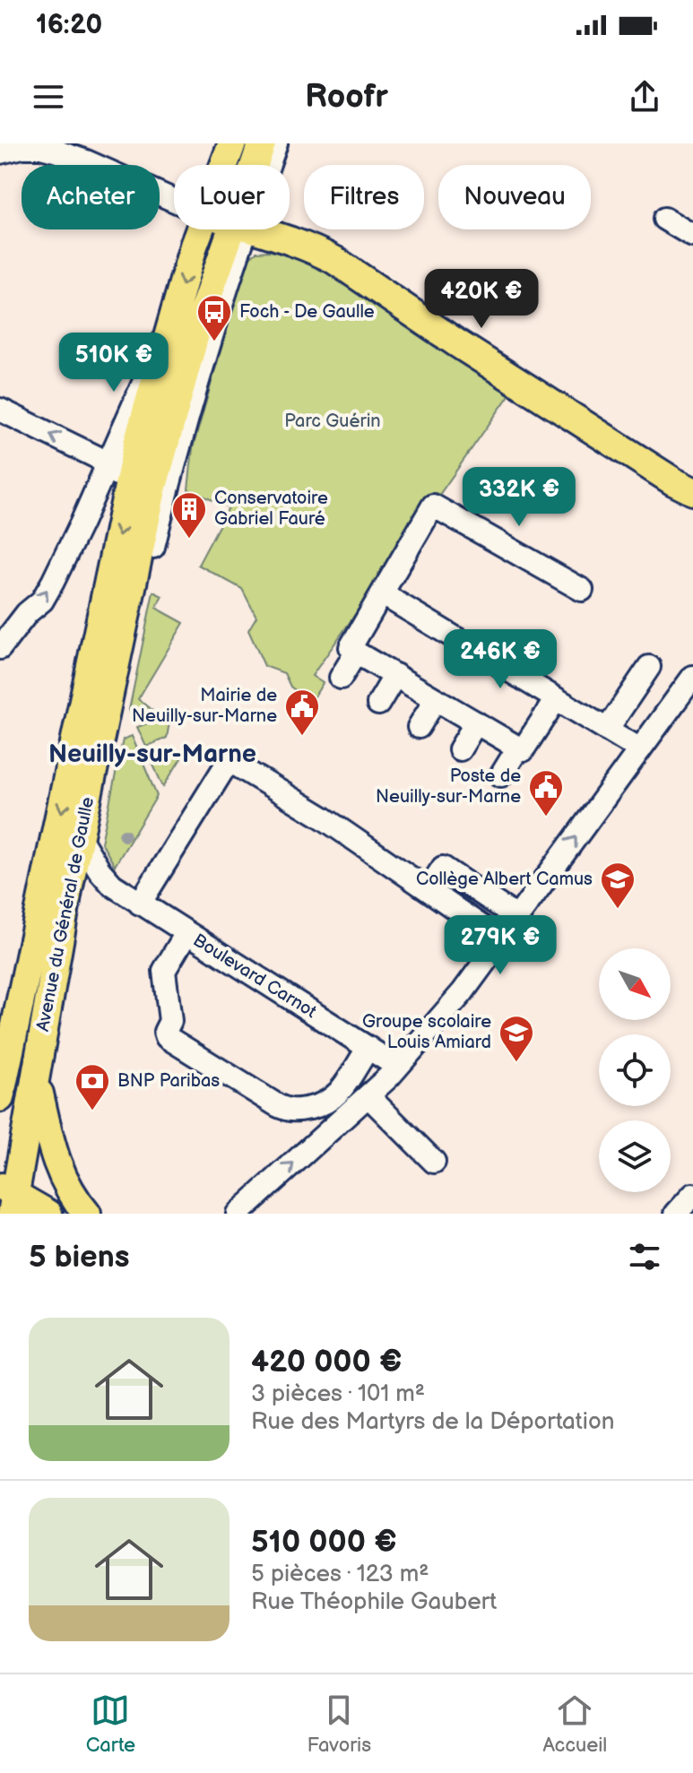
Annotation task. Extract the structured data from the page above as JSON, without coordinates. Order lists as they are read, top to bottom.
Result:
{
  "streets": {
    "main road": ["Avenue du Général de Gaulle"],
    "street": ["Boulevard Carnot"]
  },
  "crossings": [
    ["Avenue du Général de Gaulle", "Boulevard Carnot"]
  ],
  "districts": ["Neuilly-sur-Marne"],
  "parks": ["Parc Guérin"],
  "places": {
    "bus stop": ["Foch - De Gaulle"],
    "building": ["Conservatoire Gabriel Fauré"],
    "public building": ["Mairie de Neuilly-sur-Marne", "Poste de Neuilly-sur-Marne"],
    "school or university": ["Collège Albert Camus", "Groupe scolaire Louis Amiard"],
    "bank": ["BNP Paribas"]
  },
  "north": "bottom right",
  "page": {
    "status": "16:20",
    "header": "Roofr",
    "chip": [
      "Acheter",
      "Louer",
      "Filtres",
      "Nouveau"
    ],
    "price": [
      "420K €",
      "510K €",
      "332K €",
      "246K €",
      "279K €"
    ],
    "heading": "5 biens",
    "list": [
      {
        "name": "420 000 €",
        "note": "3 pièces · 101 m² · Rue des Martyrs de la Déportation"
      },
      {
        "name": "510 000 €",
        "note": "5 pièces · 123 m² · Rue Théophile Gaubert"
      }
    ],
    "tabs": ["Carte", "Favoris", "Accueil"]
  }
}
